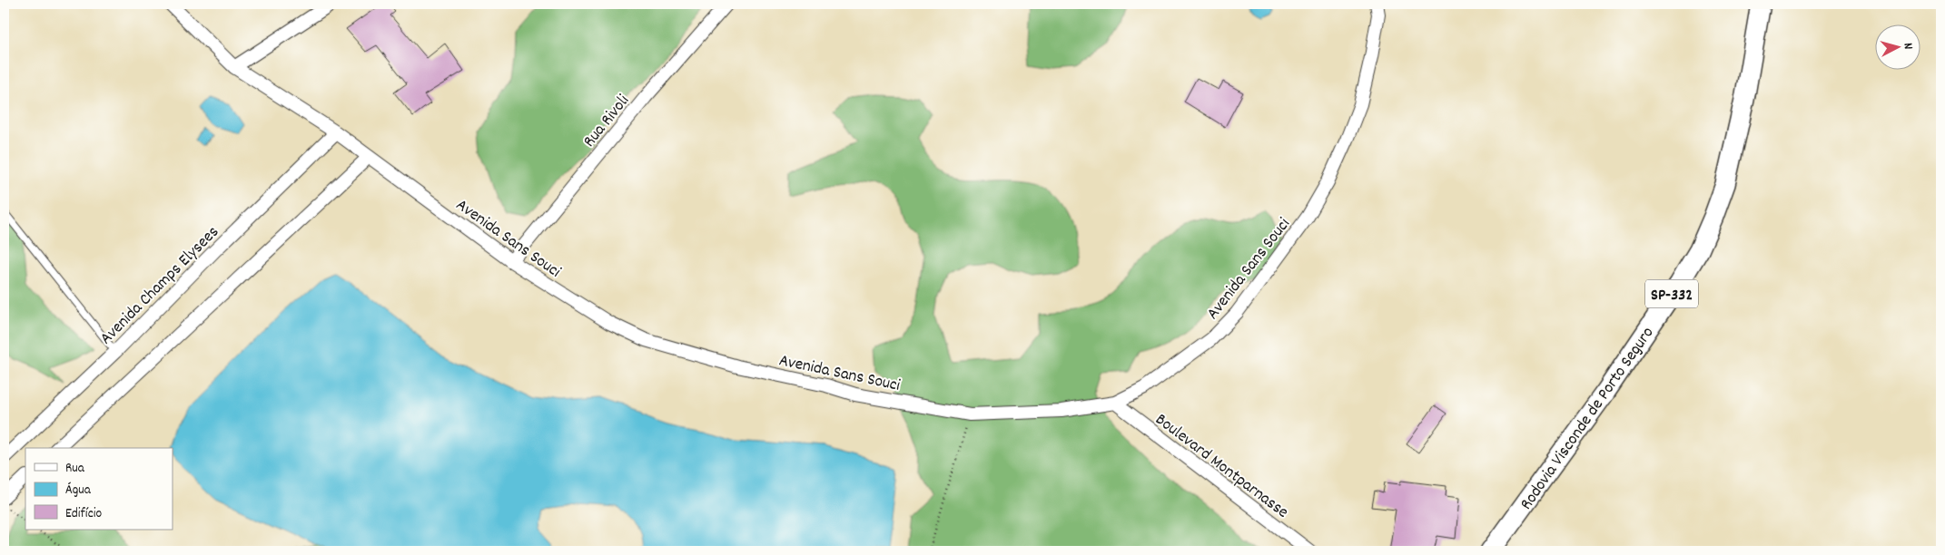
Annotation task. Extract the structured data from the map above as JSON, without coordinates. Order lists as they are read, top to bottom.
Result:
{
  "streets": {
    "main road": ["SP-332", "Rodovia Visconde de Porto Seguro"],
    "street": [
      "Rua Rivoli",
      "Avenida Sans Souci",
      "Avenida Champs Elysees",
      "Boulevard Montparnasse"
    ]
  },
  "crossings": [
    ["Rua Rivoli", "Avenida Sans Souci"],
    ["Avenida Sans Souci", "Avenida Champs Elysees"],
    ["Avenida Sans Souci", "Boulevard Montparnasse"]
  ],
  "legend": ["Rua", "Água", "Edifício"],
  "north": "right"
}
